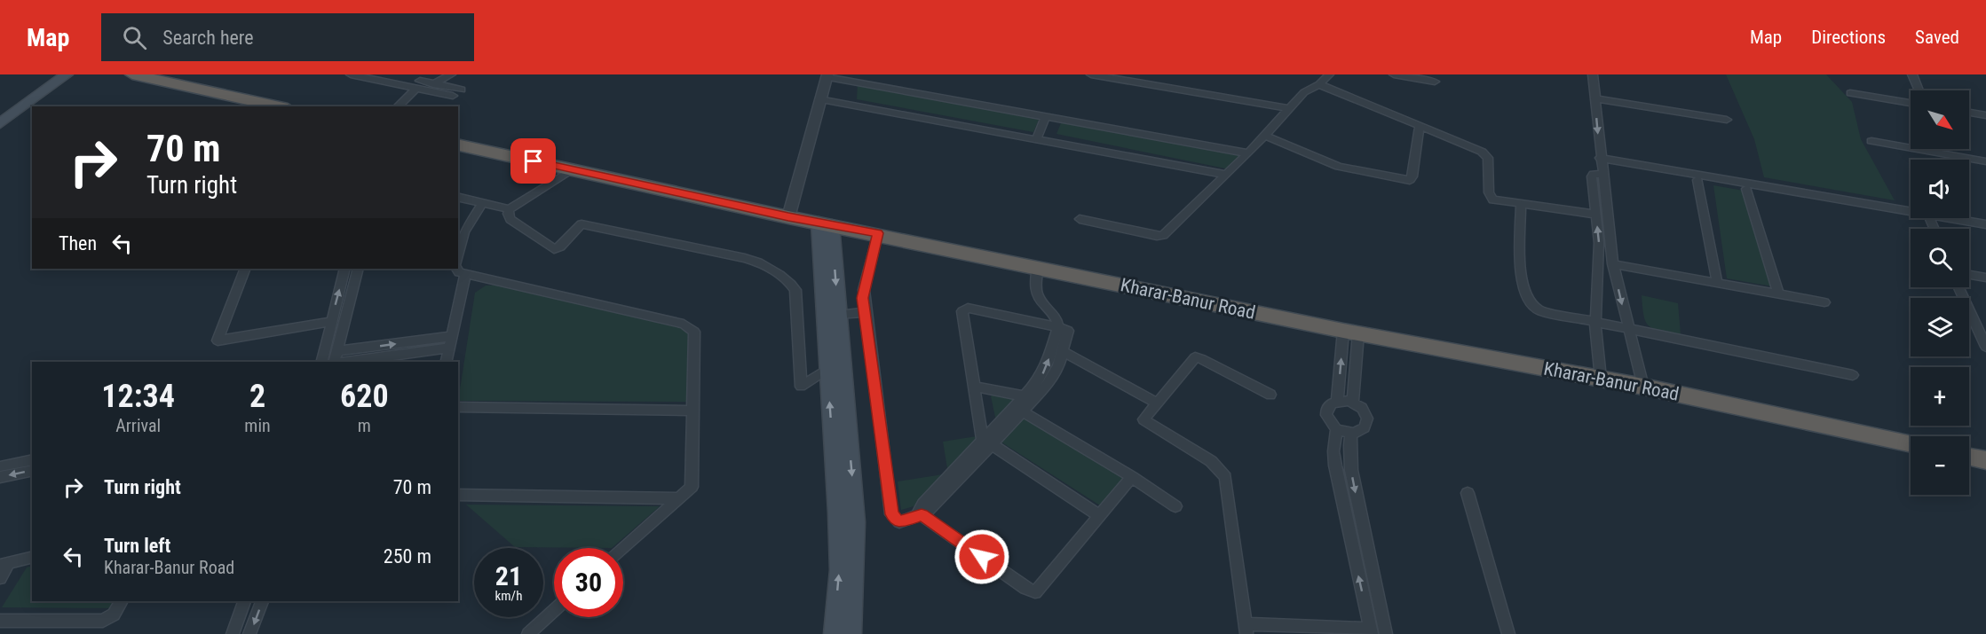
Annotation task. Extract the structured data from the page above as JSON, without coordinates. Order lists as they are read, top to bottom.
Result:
{
  "streets": {
    "highway": ["Kharar-Banur Road"]
  },
  "north": "bottom right",
  "page": {
    "header": "Map",
    "search": "Search here",
    "nav": ["Map", "Directions", "Saved"],
    "map_buttons": ["+", "−"],
    "turn": ["70 m", "Turn right"],
    "then": "Then",
    "eta": [
      "12:34",
      "Arrival",
      "2",
      "min",
      "620",
      "m"
    ],
    "list": [
      {
        "name": "Turn right",
        "value": "70 m"
      },
      {
        "name": "Turn left",
        "note": "Kharar-Banur Road",
        "value": "250 m"
      }
    ],
    "speed": "21 km/h",
    "limit": "30"
  }
}
